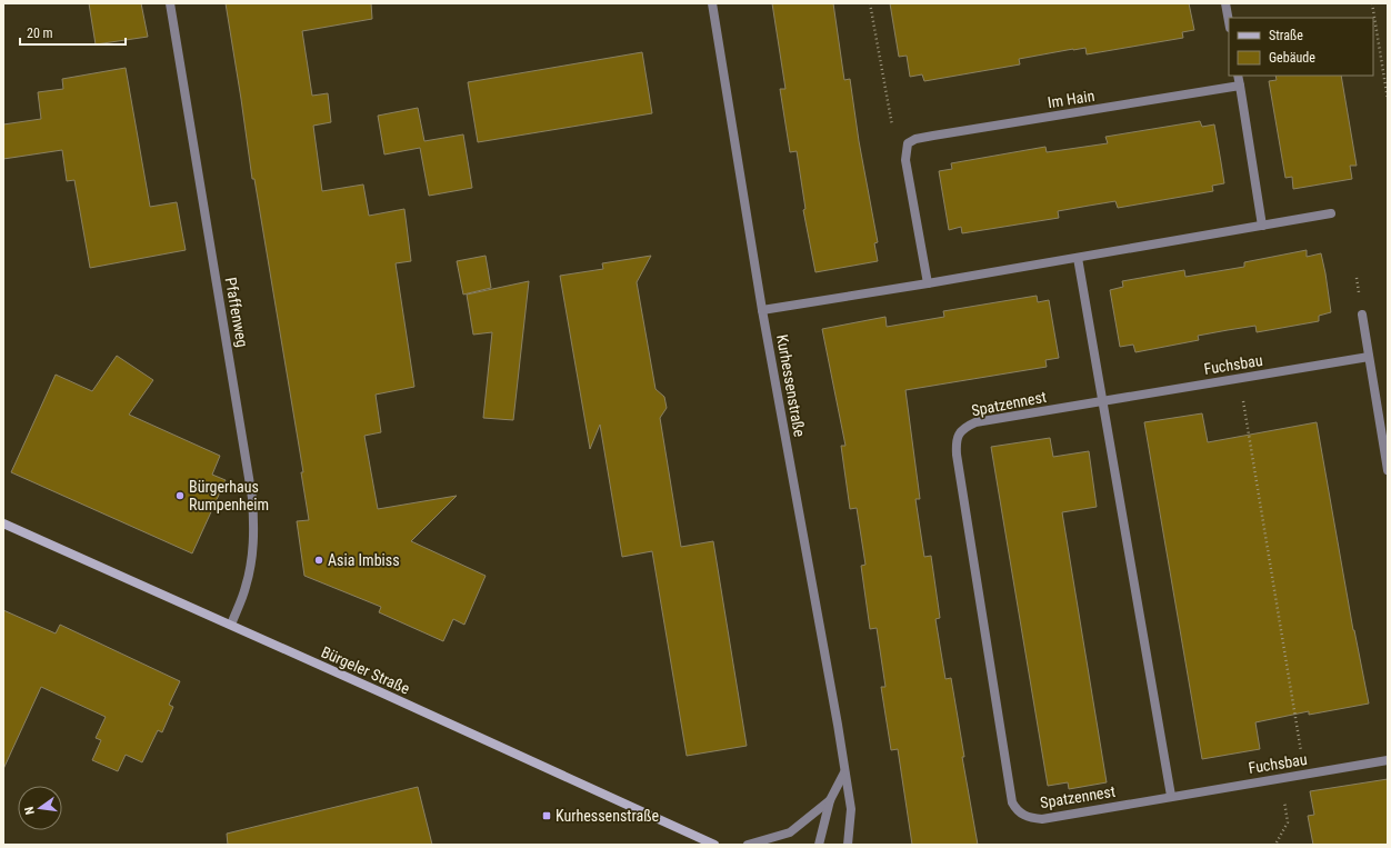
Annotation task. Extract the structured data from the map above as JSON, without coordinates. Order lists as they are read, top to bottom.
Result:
{
  "streets": {
    "street": [
      "Im Hain",
      "Pfaffenweg",
      "Fuchsbau",
      "Kurhessenstraße",
      "Spatzennest",
      "Bürgeler Straße"
    ]
  },
  "crossings": [
    ["Pfaffenweg", "Bürgeler Straße"],
    ["Fuchsbau", "Spatzennest"]
  ],
  "places": {
    "other": ["Bürgerhaus Rumpenheim", "Asia Imbiss"],
    "transit": ["Kurhessenstraße"]
  },
  "legend": ["Straße", "Gebäude"],
  "scale_bar": "20 m",
  "north": "left"
}
